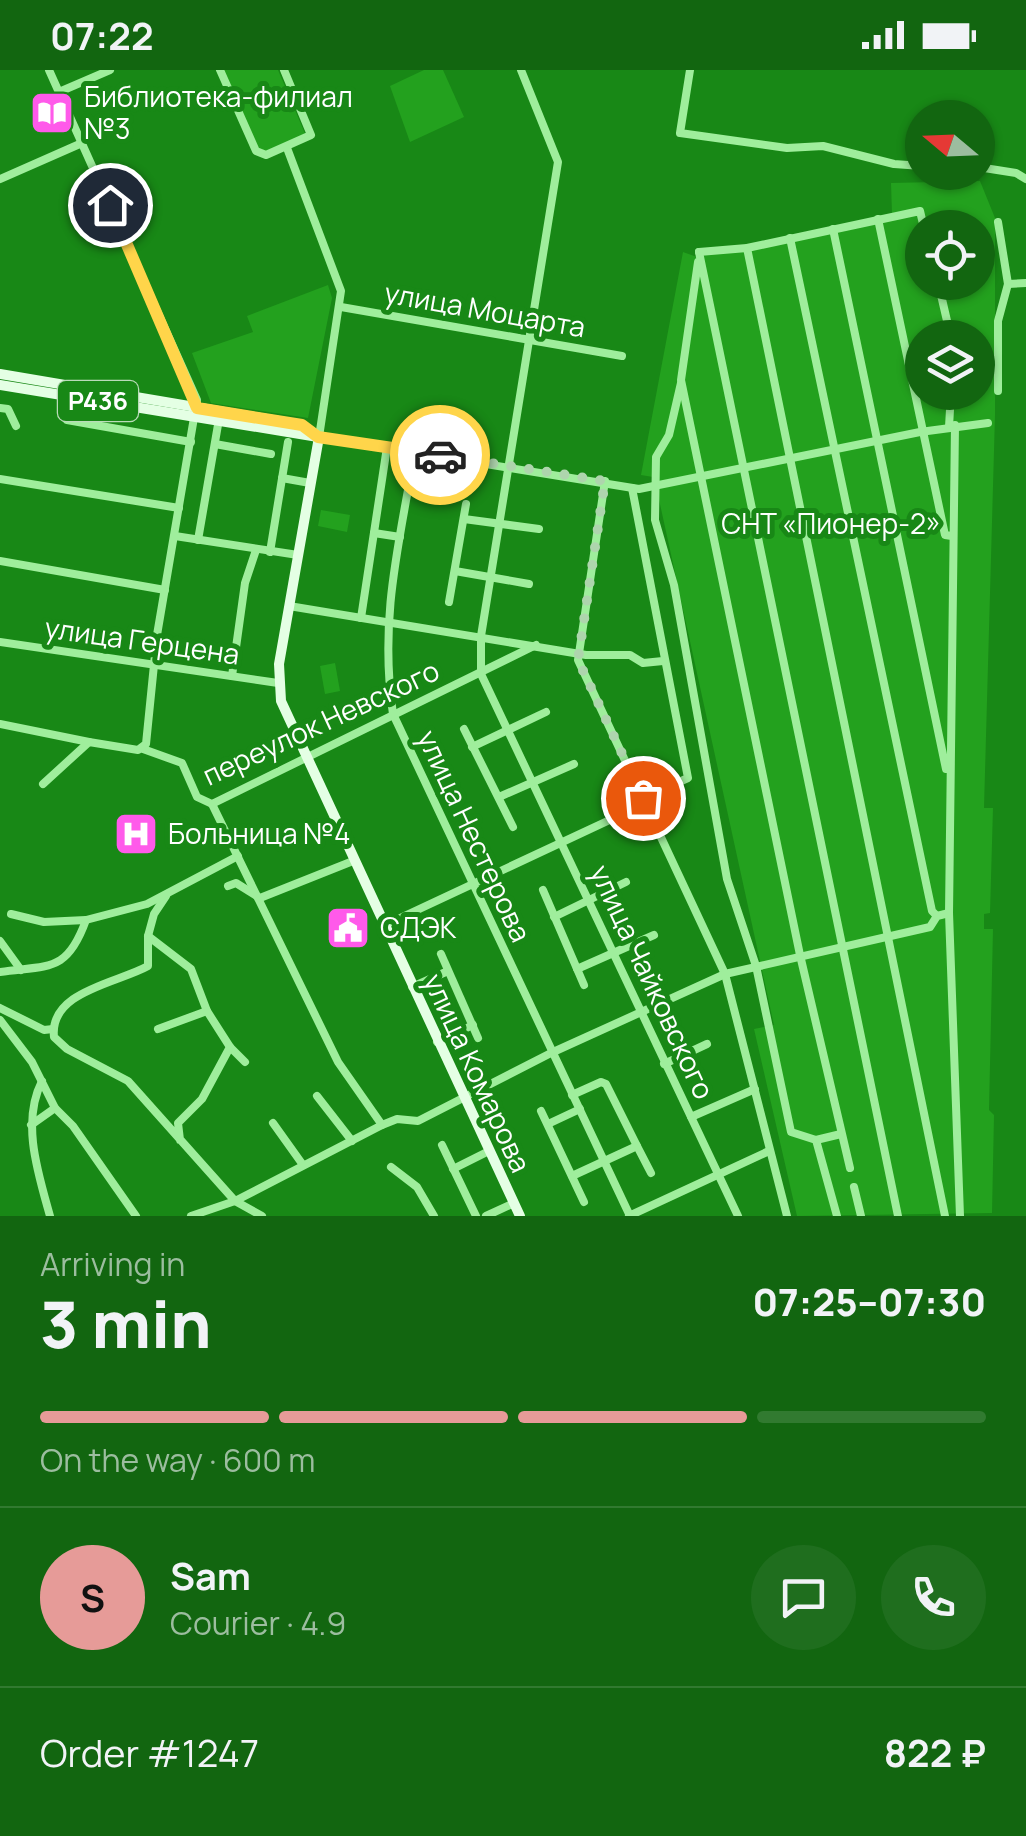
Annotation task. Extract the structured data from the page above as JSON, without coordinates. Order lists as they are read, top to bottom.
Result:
{
  "streets": {
    "main road": ["P436", "улица Комарова"],
    "street": [
      "улица Моцарта",
      "улица Герцена",
      "переулок Невского",
      "улица Нестерова",
      "улица Чайковского"
    ]
  },
  "crossings": [
    ["улица Моцарта", "улица Чайковского"],
    ["P436", "улица Комарова"],
    ["улица Герцена", "улица Комарова"],
    ["переулок Невского", "улица Нестерова"],
    ["переулок Невского", "улица Чайковского"],
    ["переулок Невского", "улица Комарова"]
  ],
  "parks": ["СНТ «Пионер-2»"],
  "places": {
    "library": ["Библиотека-филиал №3"],
    "hospital": ["Больница №4"],
    "public building": ["СДЭК"]
  },
  "north": "left",
  "page": {
    "status": "07:22",
    "heading": ["3 min", "Arriving in", "07:25–07:30"],
    "panel": [
      "Sam",
      "Courier · 4.9",
      "Order #1247",
      "822 ₽"
    ],
    "bar": "On the way · 600 m",
    "round": "S"
  }
}
